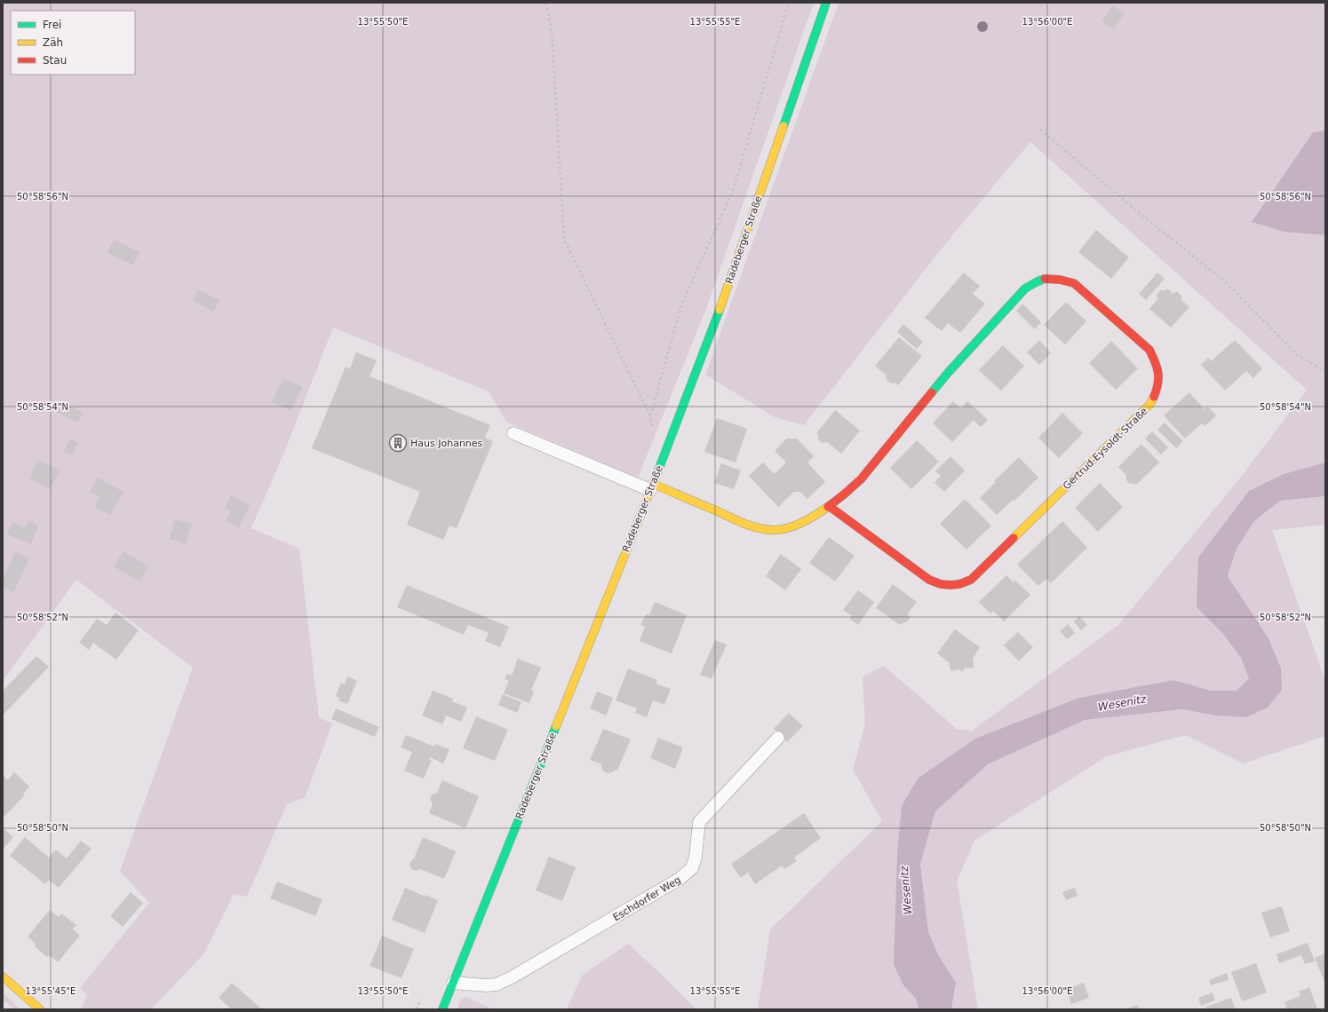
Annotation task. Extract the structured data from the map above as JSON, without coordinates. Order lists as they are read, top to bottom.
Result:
{
  "streets": {
    "street": ["Radeberger Straße", "Gertrud-Eysoldt-Straße"],
    "lane": ["Eschdorfer Weg"]
  },
  "crossings": [
    ["Radeberger Straße", "Gertrud-Eysoldt-Straße"],
    ["Radeberger Straße", "Eschdorfer Weg"]
  ],
  "water": ["Wesenitz"],
  "places": {
    "building": ["Haus Johannes"]
  },
  "legend": ["Frei", "Zäh", "Stau"],
  "coordinates": [
    "13°55'50\"E",
    "13°55'55\"E",
    "13°56'00\"E",
    "50°58'56\"N",
    "50°58'54\"N",
    "50°58'52\"N",
    "50°58'50\"N",
    "13°55'45\"E"
  ]
}
